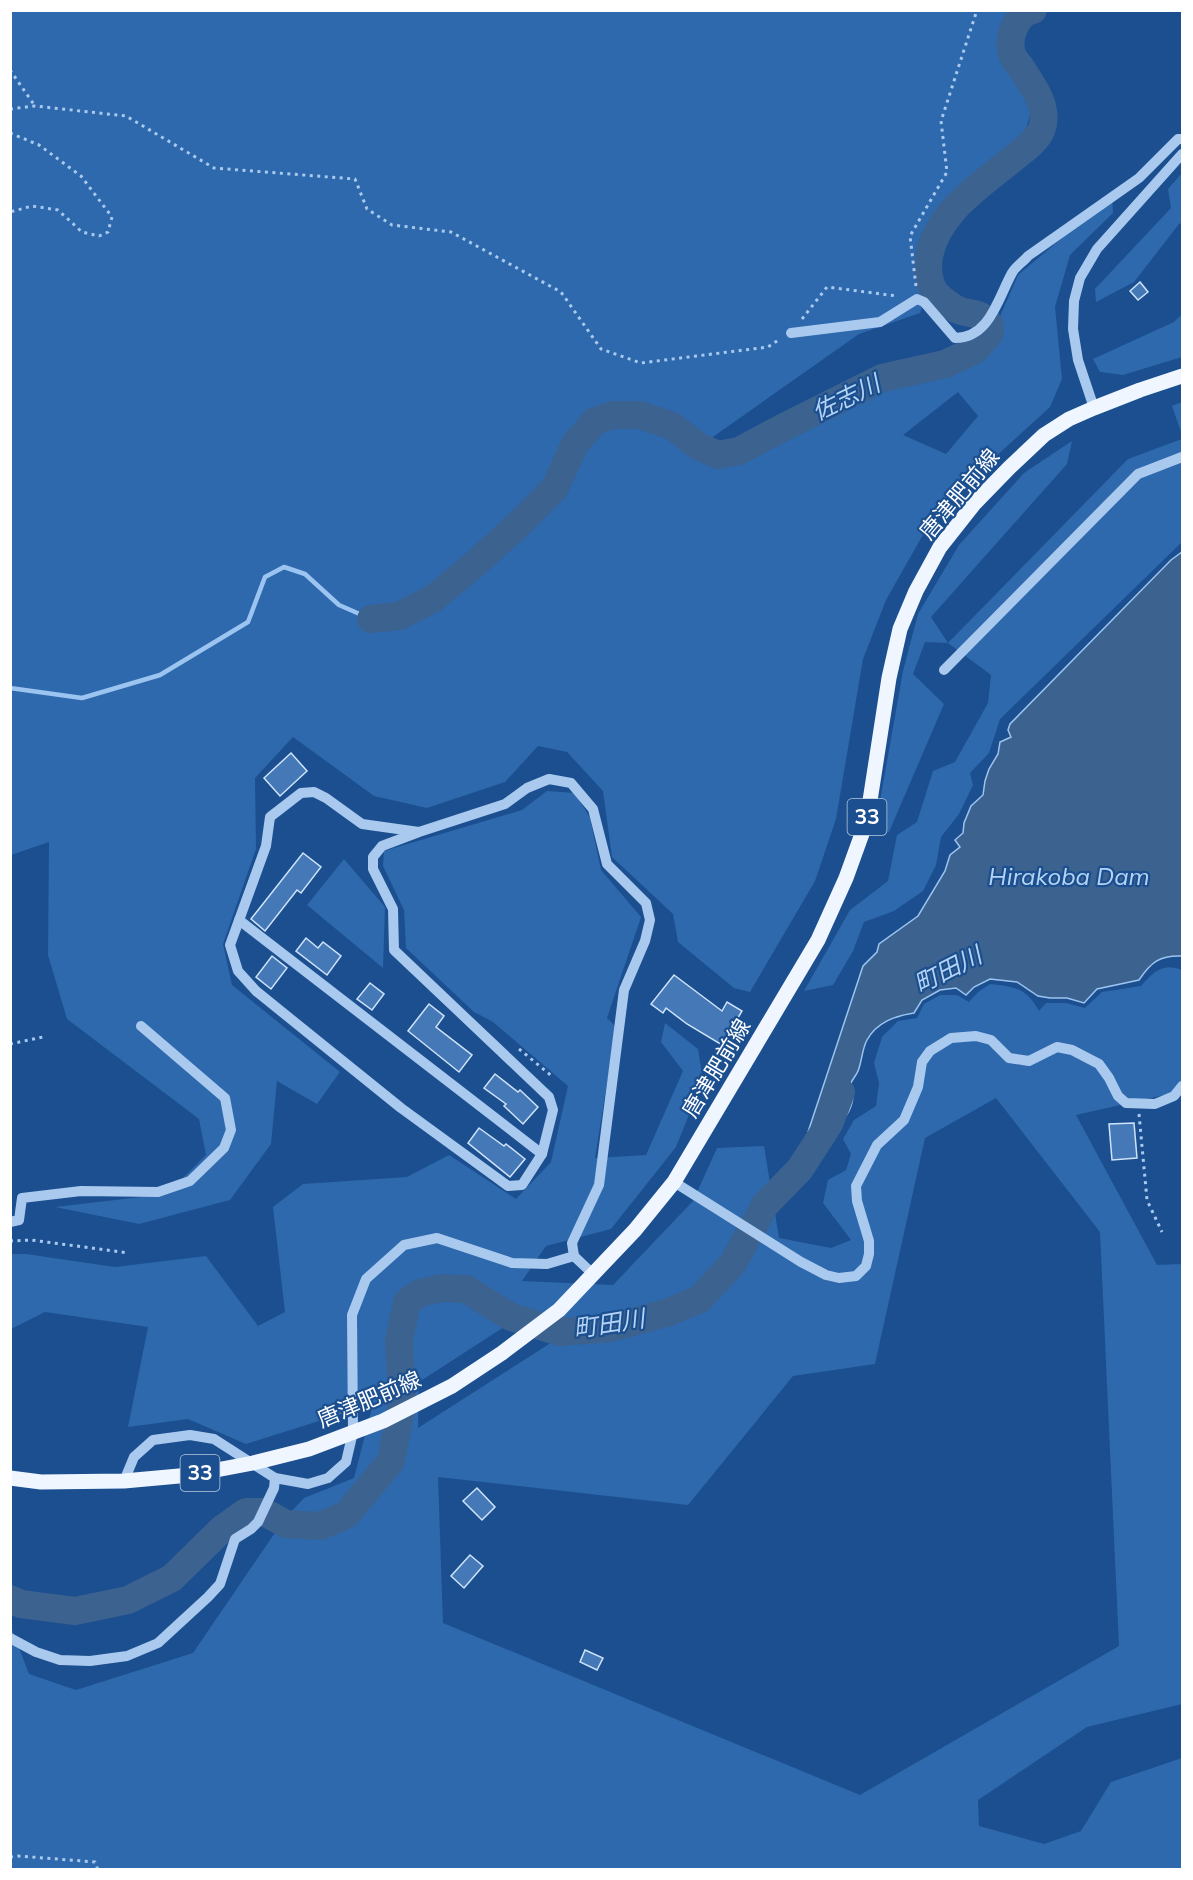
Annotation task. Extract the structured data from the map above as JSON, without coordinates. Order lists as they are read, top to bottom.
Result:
{
  "streets": {
    "main road": ["唐津肥前線", "33"]
  },
  "water": ["佐志川", "Hirakoba Dam", "町田川"]
}
